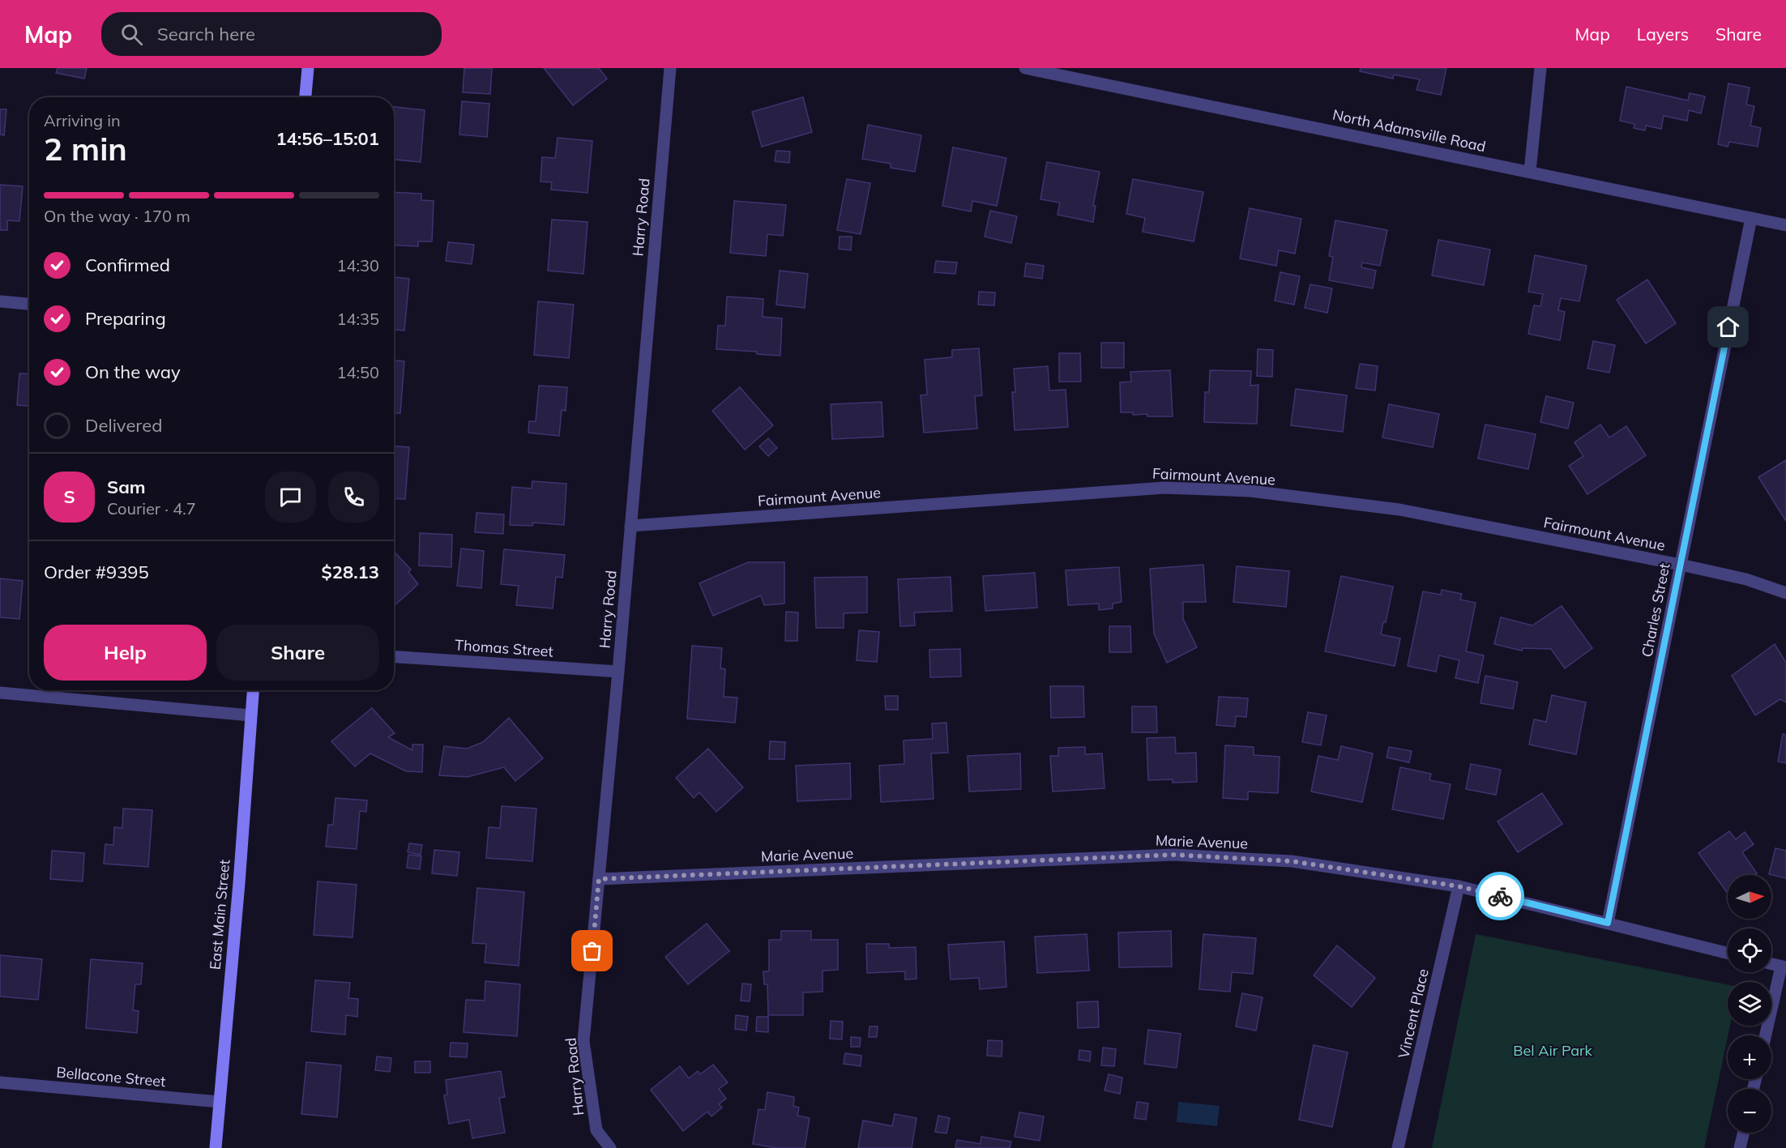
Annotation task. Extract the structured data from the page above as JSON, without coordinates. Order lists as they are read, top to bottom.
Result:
{
  "streets": {
    "street": [
      "North Adamsville Road",
      "Harry Road",
      "Fairmount Avenue",
      "Charles Street",
      "Thomas Street",
      "Marie Avenue",
      "East Main Street",
      "Vincent Place",
      "Bellacone Street"
    ]
  },
  "crossings": [
    ["North Adamsville Road", "Charles Street"],
    ["Harry Road", "Fairmount Avenue"],
    ["Harry Road", "Thomas Street"],
    ["Harry Road", "Marie Avenue"],
    ["Fairmount Avenue", "Charles Street"],
    ["Charles Street", "Marie Avenue"],
    ["Marie Avenue", "Vincent Place"],
    ["East Main Street", "Bellacone Street"]
  ],
  "parks": ["Bel Air Park"],
  "north": "right",
  "page": {
    "header": "Map",
    "search": "Search here",
    "nav": ["Map", "Layers", "Share"],
    "heading": ["2 min", "Arriving in", "14:56–15:01"],
    "panel": [
      "Sam",
      "Courier · 4.7",
      "Order #9395",
      "$28.13"
    ],
    "bar": "On the way · 170 m",
    "list": [
      ["Confirmed", "14:30"],
      ["Preparing", "14:35"],
      ["On the way", "14:50"],
      "Delivered"
    ],
    "round": "S",
    "buttons": ["Help", "Share"],
    "map_buttons": ["+", "−"]
  }
}
